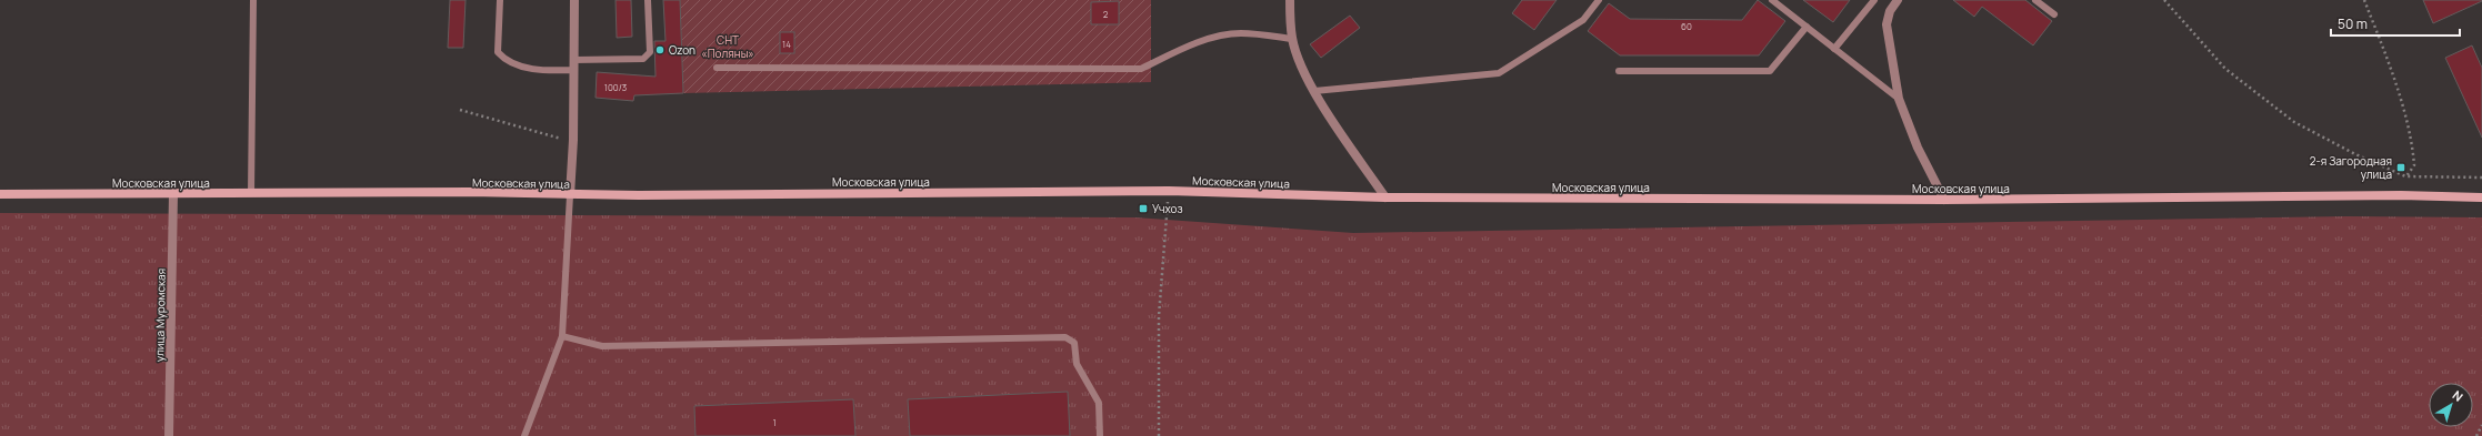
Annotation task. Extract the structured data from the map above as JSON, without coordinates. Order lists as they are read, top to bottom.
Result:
{
  "streets": {
    "main road": ["Московская улица"],
    "street": ["улица Муромская"]
  },
  "crossings": [
    ["Московская улица", "улица Муромская"]
  ],
  "parks": ["СНТ «Поляны»"],
  "places": {
    "other": ["Ozon"],
    "transit": ["2-я Загородная улица", "Учхоз"]
  },
  "house_numbers": [
    "2",
    "60",
    "14",
    "100/3",
    "1"
  ],
  "scale_bar": "50 m",
  "north": "top right"
}
